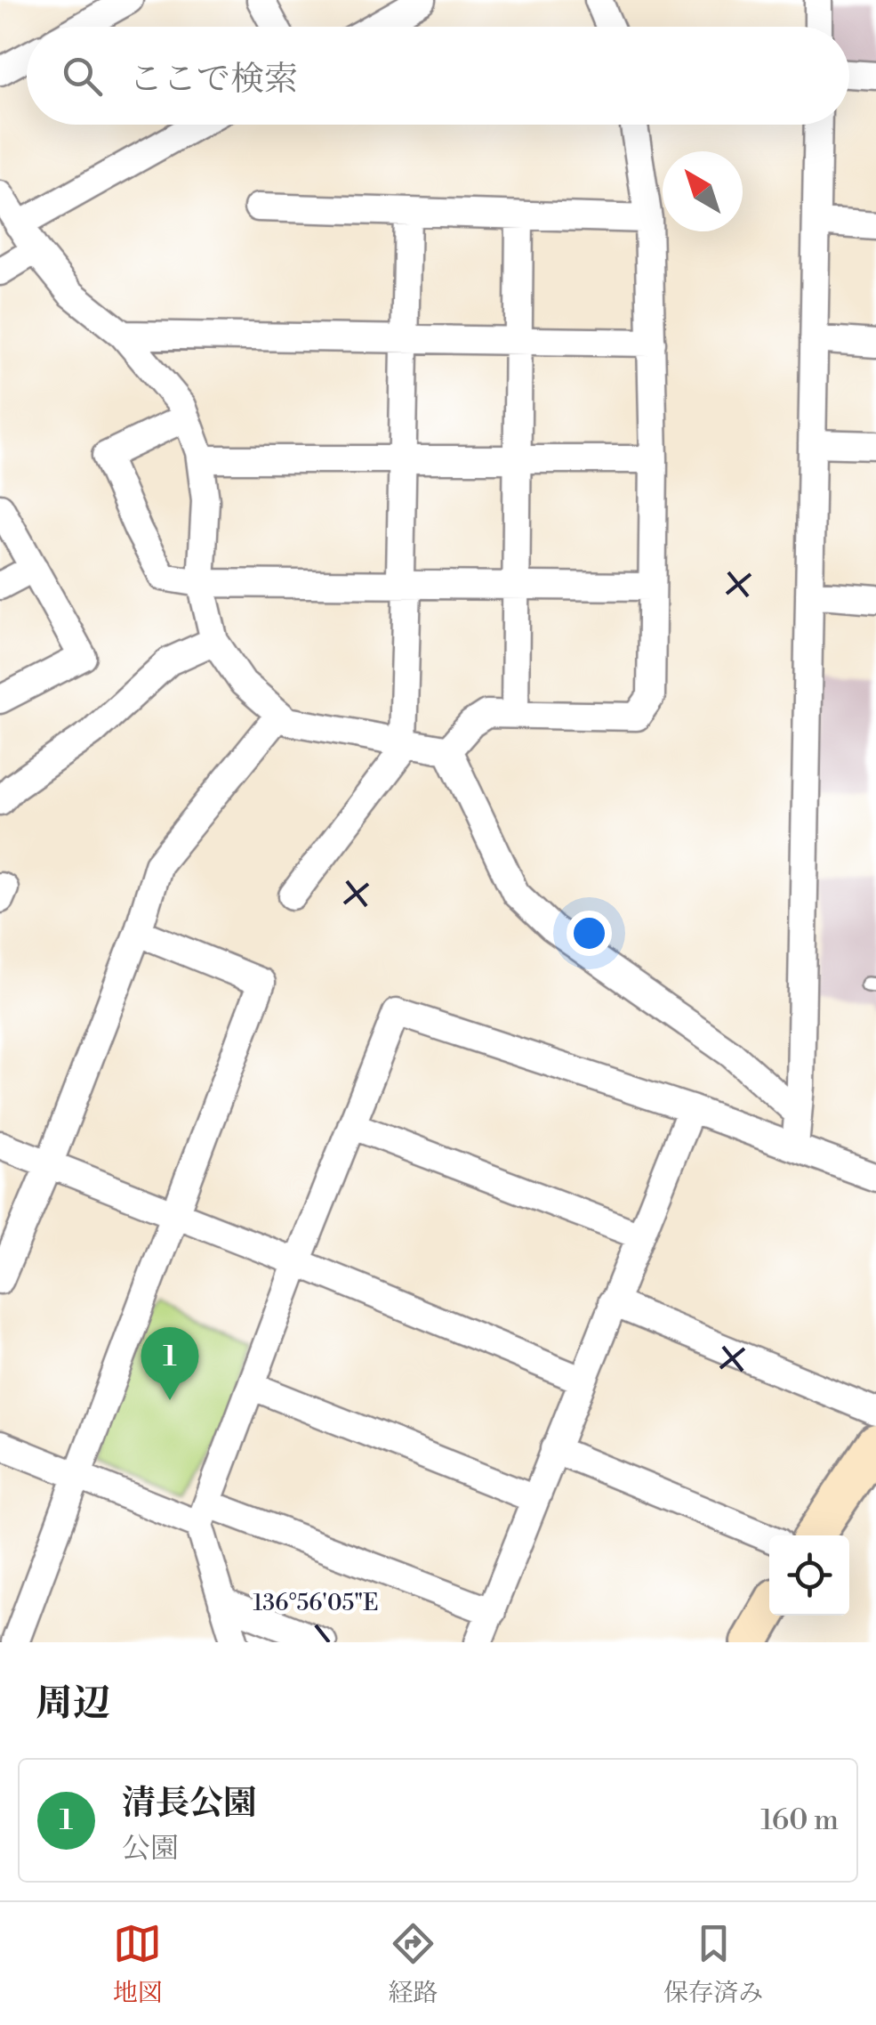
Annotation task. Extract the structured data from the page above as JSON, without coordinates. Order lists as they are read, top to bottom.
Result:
{
  "north": "top left",
  "page": {
    "search": "ここで検索",
    "pins": "1",
    "heading": "周辺",
    "list": [
      {
        "mark": "1",
        "name": "清長公園",
        "note": "公園",
        "value": "160 m"
      }
    ],
    "nav": ["地図", "経路", "保存済み"]
  },
  "coordinates": ["136°56'05\"E"]
}
